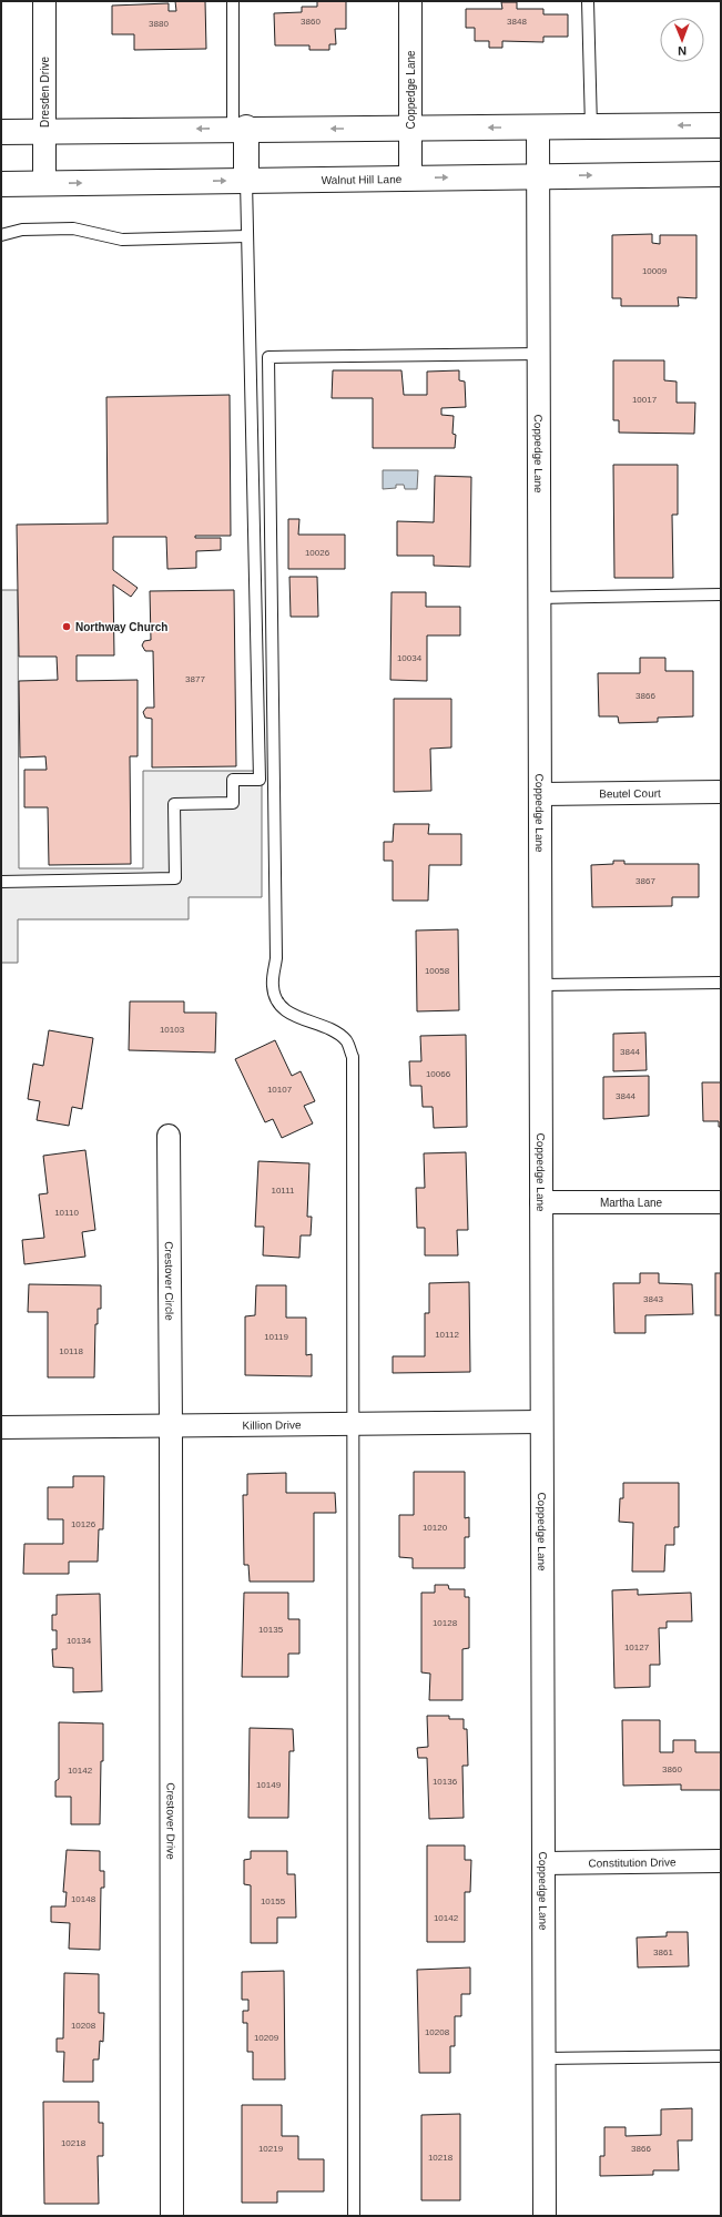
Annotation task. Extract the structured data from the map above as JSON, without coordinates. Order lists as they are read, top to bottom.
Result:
{
  "streets": {
    "main road": ["Walnut Hill Lane"],
    "street": [
      "Coppedge Lane",
      "Dresden Drive",
      "Beutel Court",
      "Martha Lane",
      "Crestover Circle",
      "Killion Drive",
      "Crestover Drive",
      "Constitution Drive"
    ]
  },
  "crossings": [
    ["Coppedge Lane", "Walnut Hill Lane"],
    ["Coppedge Lane", "Beutel Court"],
    ["Coppedge Lane", "Martha Lane"],
    ["Coppedge Lane", "Killion Drive"],
    ["Coppedge Lane", "Constitution Drive"],
    ["Dresden Drive", "Walnut Hill Lane"],
    ["Crestover Circle", "Killion Drive"],
    ["Crestover Circle", "Crestover Drive"],
    ["Killion Drive", "Crestover Drive"]
  ],
  "places": ["Northway Church"],
  "house_numbers": [
    "3860",
    "3848",
    "3880",
    "10009",
    "10017",
    "10026",
    "10034",
    "3877",
    "3866",
    "3867",
    "10058",
    "10103",
    "3844",
    "10066",
    "10107",
    "3844",
    "10111",
    "10110",
    "3843",
    "10112",
    "10119",
    "10118",
    "10126",
    "10120",
    "10128",
    "10135",
    "10134",
    "10127",
    "3860",
    "10142",
    "10136",
    "10149",
    "10148",
    "10155",
    "10142",
    "3861",
    "10208",
    "10208",
    "10209",
    "10218",
    "10219",
    "3866",
    "10218"
  ],
  "north": "bottom"
}
